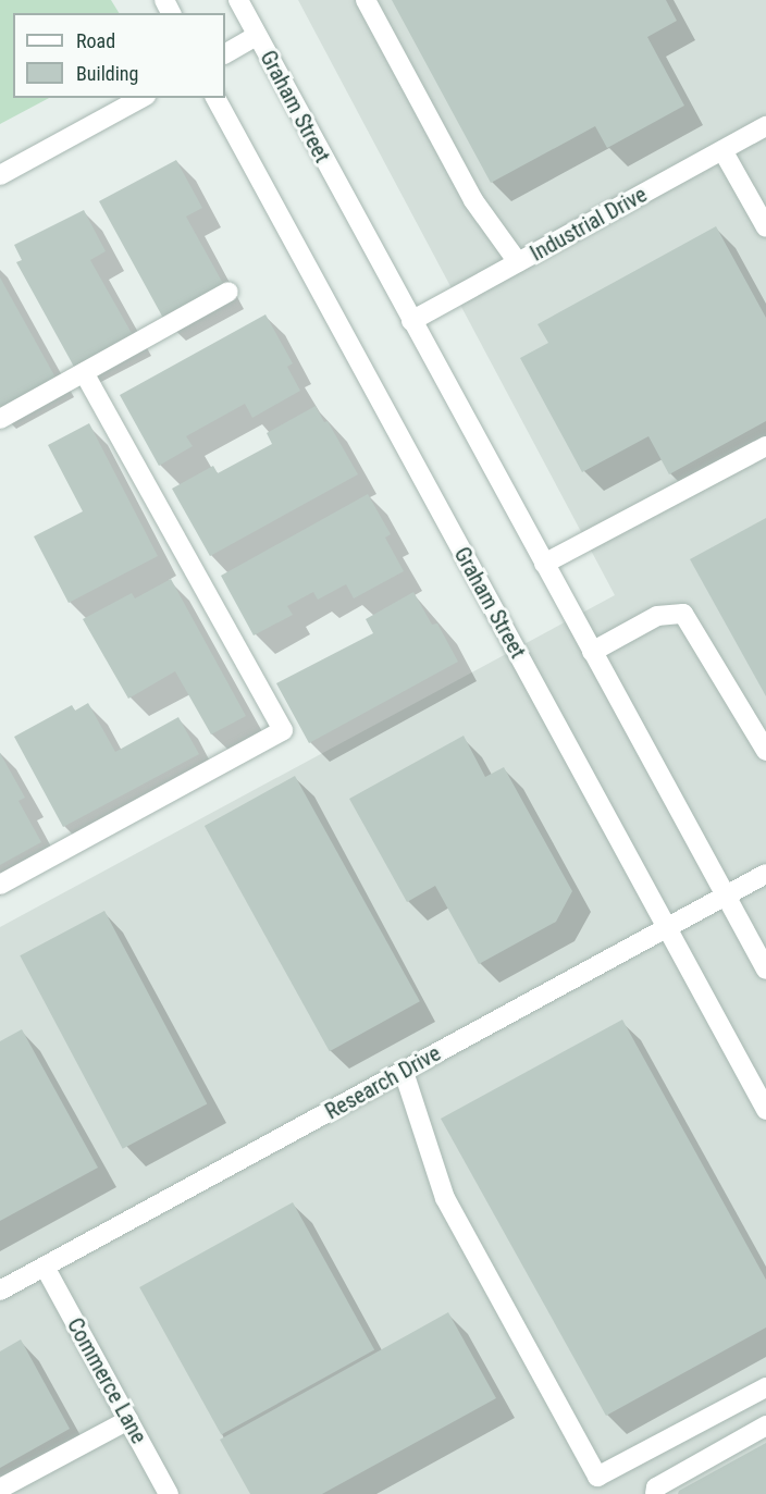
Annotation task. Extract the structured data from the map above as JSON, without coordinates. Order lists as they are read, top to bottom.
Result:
{
  "streets": {
    "street": [
      "Graham Street",
      "Industrial Drive",
      "Research Drive",
      "Commerce Lane"
    ]
  },
  "crossings": [
    ["Graham Street", "Industrial Drive"],
    ["Graham Street", "Research Drive"],
    ["Research Drive", "Commerce Lane"]
  ],
  "legend": ["Road", "Building"]
}
